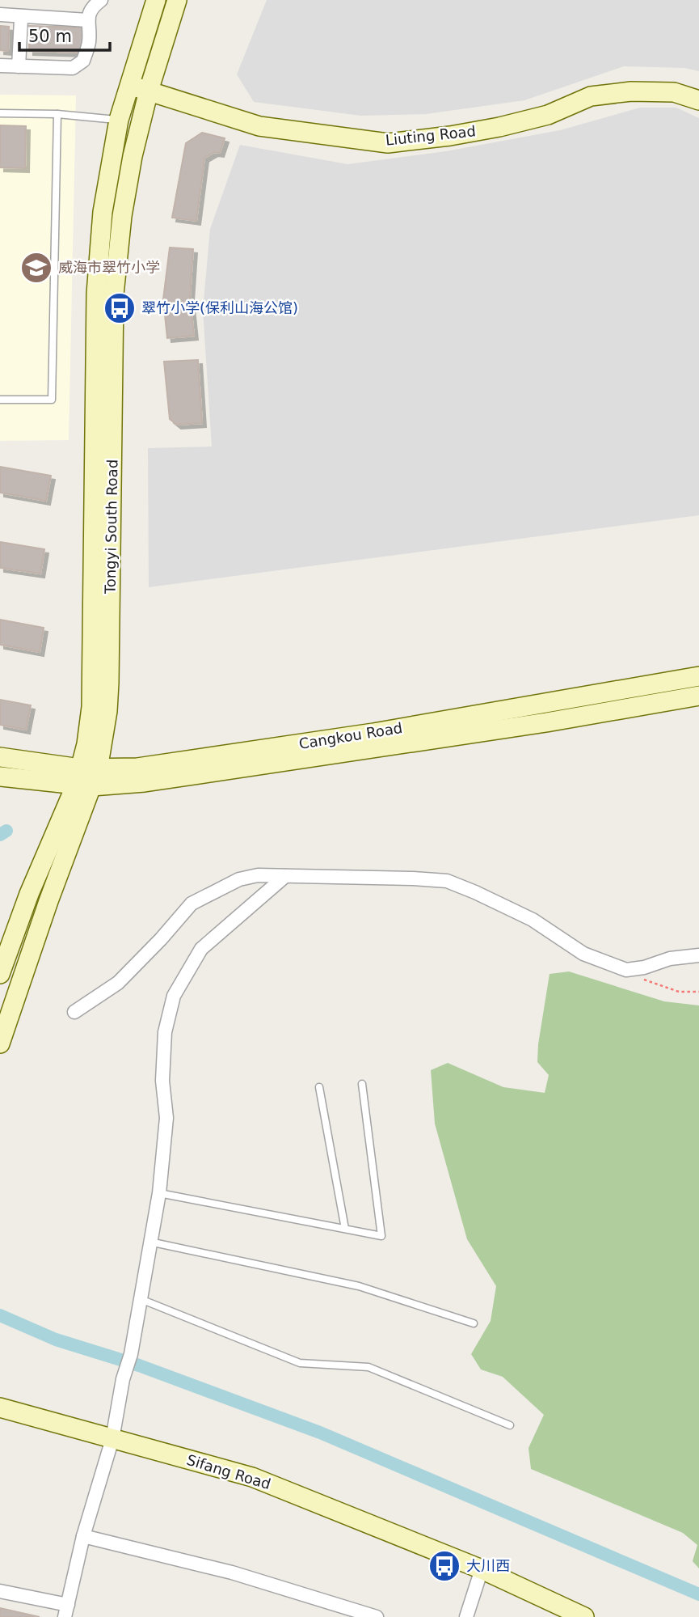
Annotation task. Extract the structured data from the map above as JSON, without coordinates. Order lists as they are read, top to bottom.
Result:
{
  "streets": {
    "street": [
      "Liuting Road",
      "Tongyi South Road",
      "Cangkou Road",
      "Sifang Road"
    ]
  },
  "crossings": [
    ["Liuting Road", "Tongyi South Road"],
    ["Tongyi South Road", "Cangkou Road"]
  ],
  "places": {
    "school or university": ["威海市翠竹小学"],
    "bus stop": ["翠竹小学(保利山海公馆)", "大川西"]
  },
  "scale_bar": "50 m"
}
